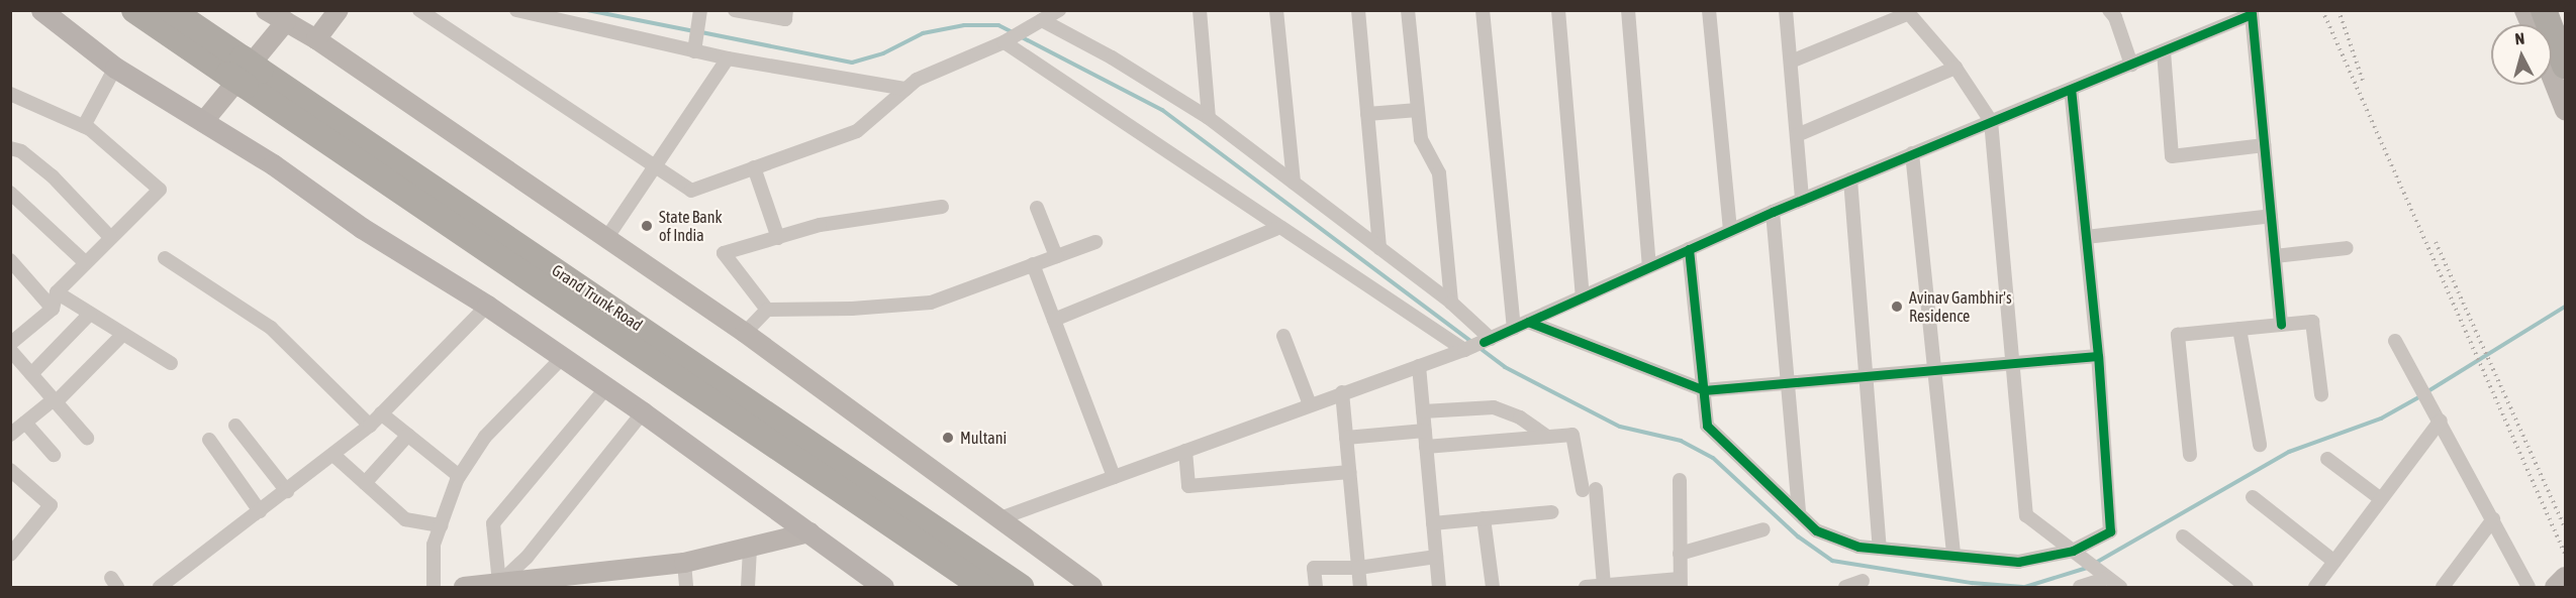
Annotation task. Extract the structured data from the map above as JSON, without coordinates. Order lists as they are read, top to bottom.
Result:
{
  "streets": {
    "highway": ["Grand Trunk Road"]
  },
  "places": ["State Bank of India", "Avinav Gambhir's Residence", "Multani"],
  "north": "top"
}
